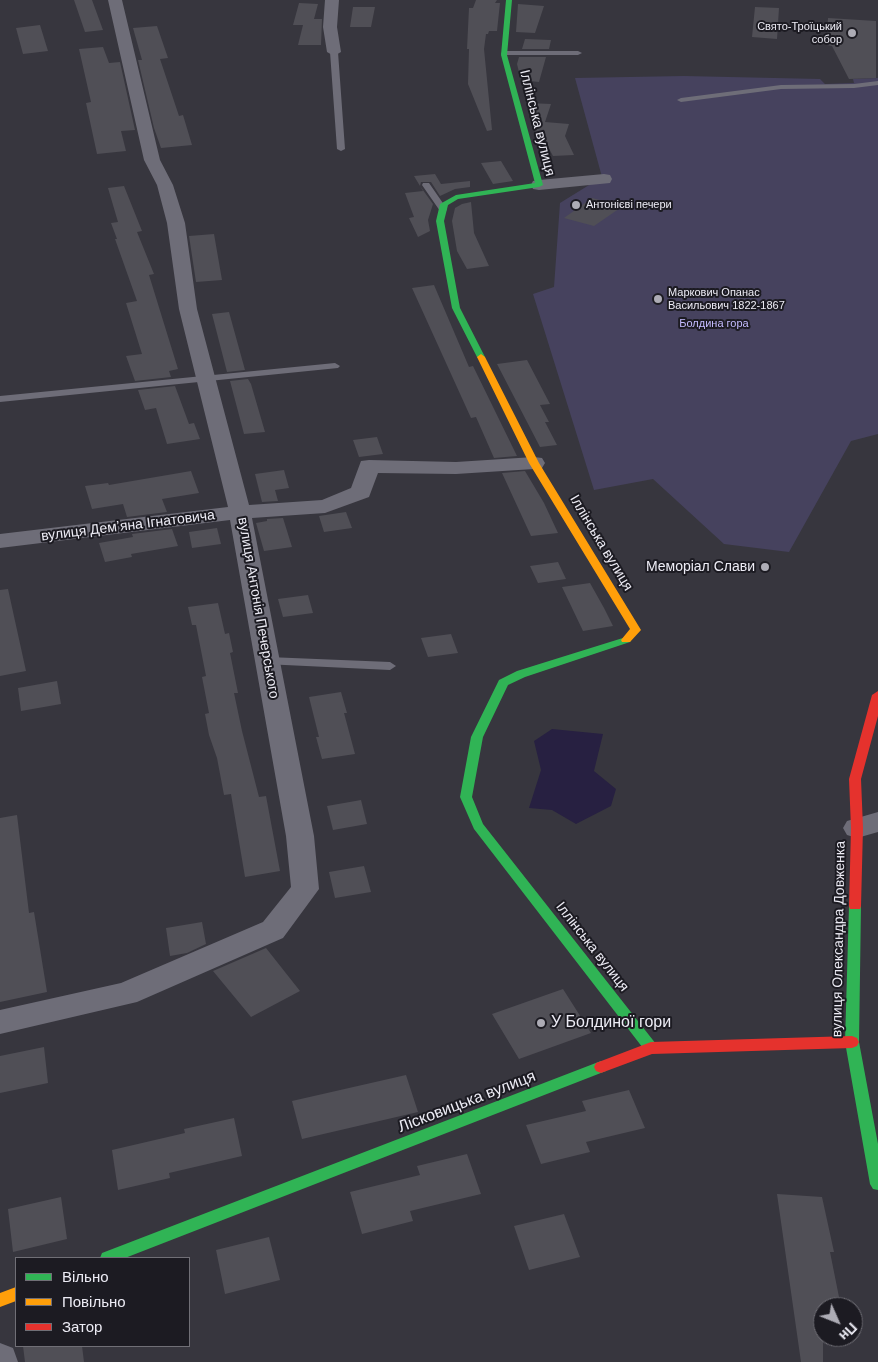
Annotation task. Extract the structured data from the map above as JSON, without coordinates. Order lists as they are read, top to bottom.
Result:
{
  "streets": {
    "street": [
      "Іллінська вулиця",
      "вулиця Демʼяна Ігнатовича",
      "вулиця Антонія Печерського",
      "вулиця Олександра Довженка",
      "Лісковицька вулиця"
    ]
  },
  "crossings": [
    ["Іллінська вулиця", "вулиця Демʼяна Ігнатовича"],
    ["Іллінська вулиця", "Лісковицька вулиця"],
    ["вулиця Демʼяна Ігнатовича", "вулиця Антонія Печерського"],
    ["вулиця Олександра Довженка", "Лісковицька вулиця"]
  ],
  "parks": ["Болдина гора"],
  "places": [
    "Свято-Троїцький собор",
    "Антонієві печери",
    "Маркович Опанас Васильович 1822-1867",
    "Меморіал Слави",
    "У Болдиної гори"
  ],
  "legend": ["Вільно", "Повільно", "Затор"],
  "north": "bottom right"
}
